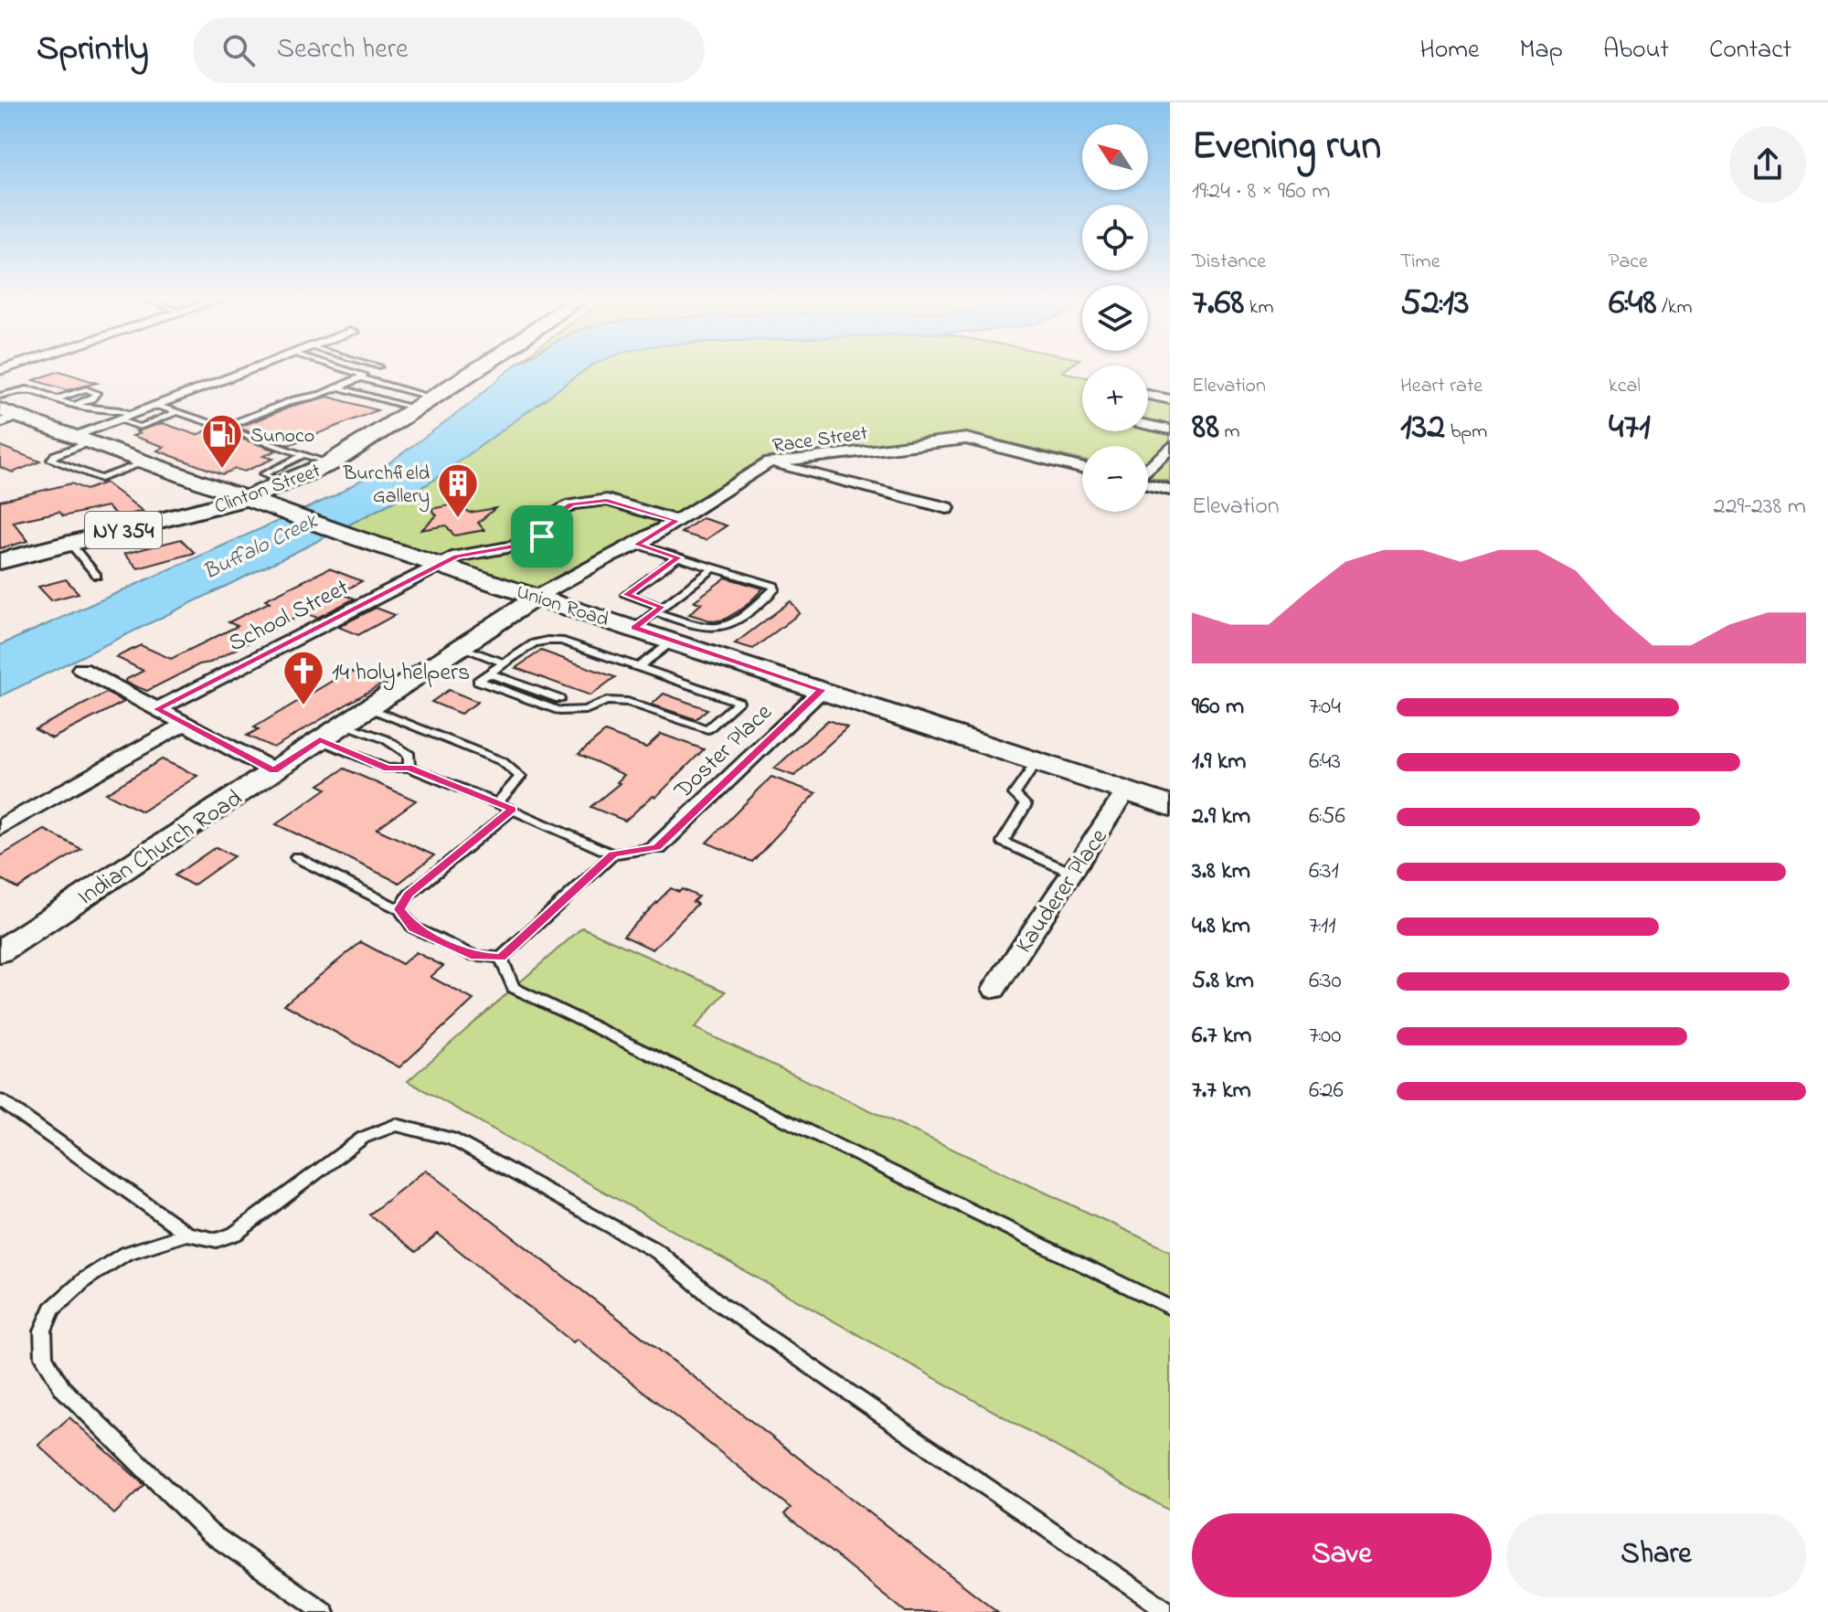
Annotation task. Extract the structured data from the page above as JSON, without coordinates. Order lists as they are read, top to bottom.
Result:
{
  "streets": {
    "main road": ["Clinton Street", "NY 354", "Union Road"],
    "street": [
      "Race Street",
      "School Street",
      "Doster Place",
      "Indian Church Road",
      "Kauderer Place"
    ]
  },
  "crossings": [
    ["Race Street", "Union Road"],
    ["Race Street", "School Street"],
    ["Race Street", "Indian Church Road"],
    ["Clinton Street", "Union Road"],
    ["Union Road", "School Street"],
    ["Union Road", "Doster Place"],
    ["Union Road", "Indian Church Road"],
    ["Union Road", "Kauderer Place"]
  ],
  "water": ["Buffalo Creek"],
  "places": {
    "fuel station": ["Sunoco"],
    "building": ["Burchfield Gallery"],
    "church": ["14 holy helpers"]
  },
  "north": "top left",
  "page": {
    "header": "Sprintly",
    "search": "Search here",
    "nav": [
      "Home",
      "Map",
      "About",
      "Contact"
    ],
    "heading": ["Evening run", "19:24 · 8 × 960 m"],
    "map_buttons": ["+", "−"],
    "stats": [
      ["Distance", "7.68 km"],
      ["Time", "52:13"],
      ["Pace", "6:48 /km"],
      ["Elevation", "88 m"],
      ["Heart rate", "132 bpm"],
      ["kcal", "471"]
    ],
    "chart": ["Elevation", "229–238 m"],
    "list": [
      {
        "name": "960 m",
        "note": "7:04"
      },
      {
        "name": "1.9 km",
        "note": "6:43"
      },
      {
        "name": "2.9 km",
        "note": "6:56"
      },
      {
        "name": "3.8 km",
        "note": "6:31"
      },
      {
        "name": "4.8 km",
        "note": "7:11"
      },
      {
        "name": "5.8 km",
        "note": "6:30"
      },
      {
        "name": "6.7 km",
        "note": "7:00"
      },
      {
        "name": "7.7 km",
        "note": "6:26"
      }
    ],
    "buttons": ["Save", "Share"]
  }
}
